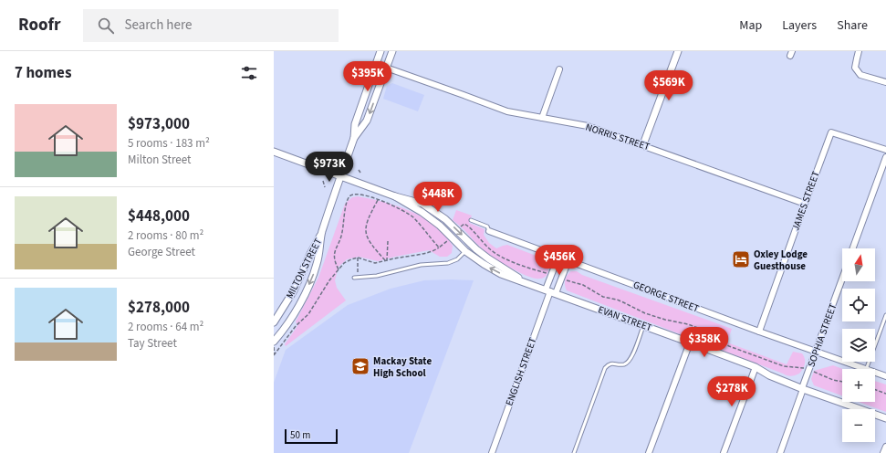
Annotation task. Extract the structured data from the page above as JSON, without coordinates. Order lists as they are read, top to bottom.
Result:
{
  "streets": {
    "street": [
      "NORRIS STREET",
      "JAMES STREET",
      "MILTON STREET",
      "GEORGE STREET",
      "EVAN STREET",
      "SOPHIA STREET",
      "ENGLISH STREET"
    ]
  },
  "crossings": [
    ["NORRIS STREET", "JAMES STREET"],
    ["NORRIS STREET", "MILTON STREET"],
    ["JAMES STREET", "GEORGE STREET"],
    ["GEORGE STREET", "SOPHIA STREET"],
    ["EVAN STREET", "SOPHIA STREET"],
    ["EVAN STREET", "ENGLISH STREET"]
  ],
  "places": {
    "hotel": ["Oxley Lodge Guesthouse"],
    "school or university": ["Mackay State High School"]
  },
  "scale_bar": "50 m",
  "north": "top",
  "page": {
    "header": "Roofr",
    "search": "Search here",
    "nav": ["Map", "Layers", "Share"],
    "heading": "7 homes",
    "price": [
      "$395K",
      "$569K",
      "$973K",
      "$448K",
      "$456K",
      "$358K",
      "$278K"
    ],
    "list": [
      {
        "name": "$973,000",
        "note": "5 rooms · 183 m² · Milton Street"
      },
      {
        "name": "$448,000",
        "note": "2 rooms · 80 m² · George Street"
      },
      {
        "name": "$278,000",
        "note": "2 rooms · 64 m² · Tay Street"
      }
    ],
    "map_buttons": ["+", "−"],
    "scale": "50 m"
  }
}
